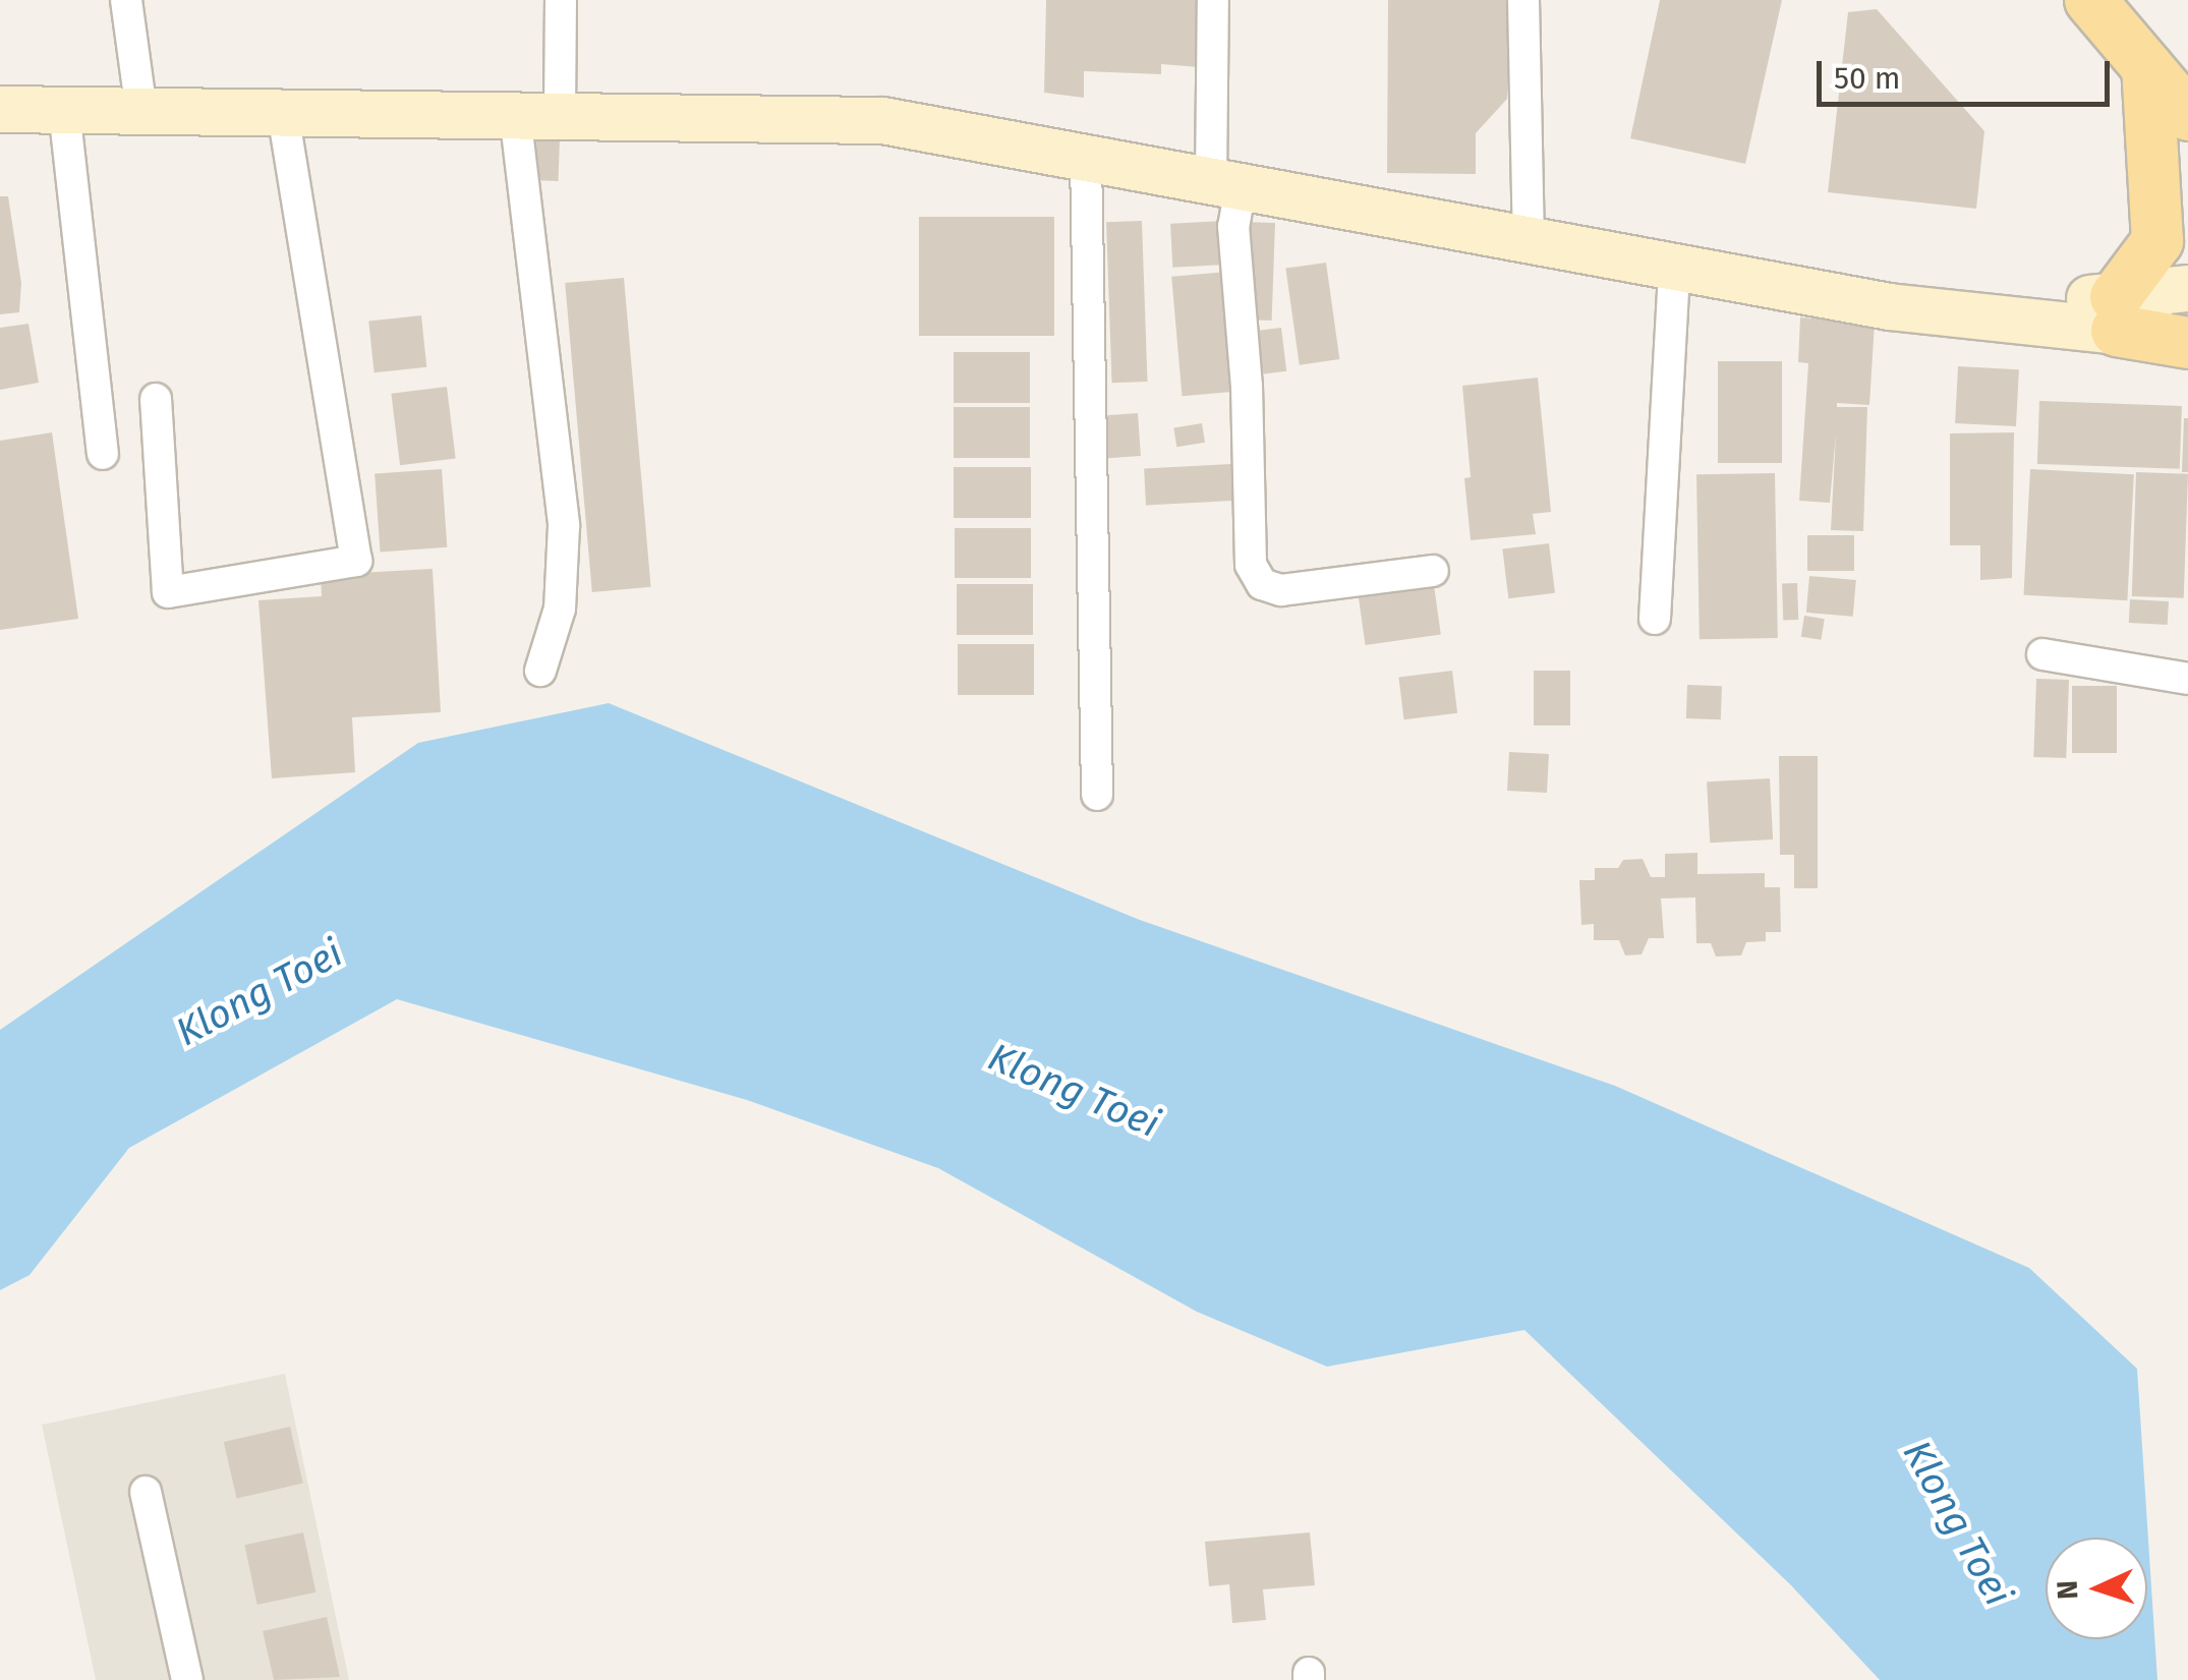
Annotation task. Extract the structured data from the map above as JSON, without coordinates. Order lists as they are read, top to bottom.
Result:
{
  "water": ["Klong Toei"],
  "scale_bar": "50 m",
  "north": "left"
}
